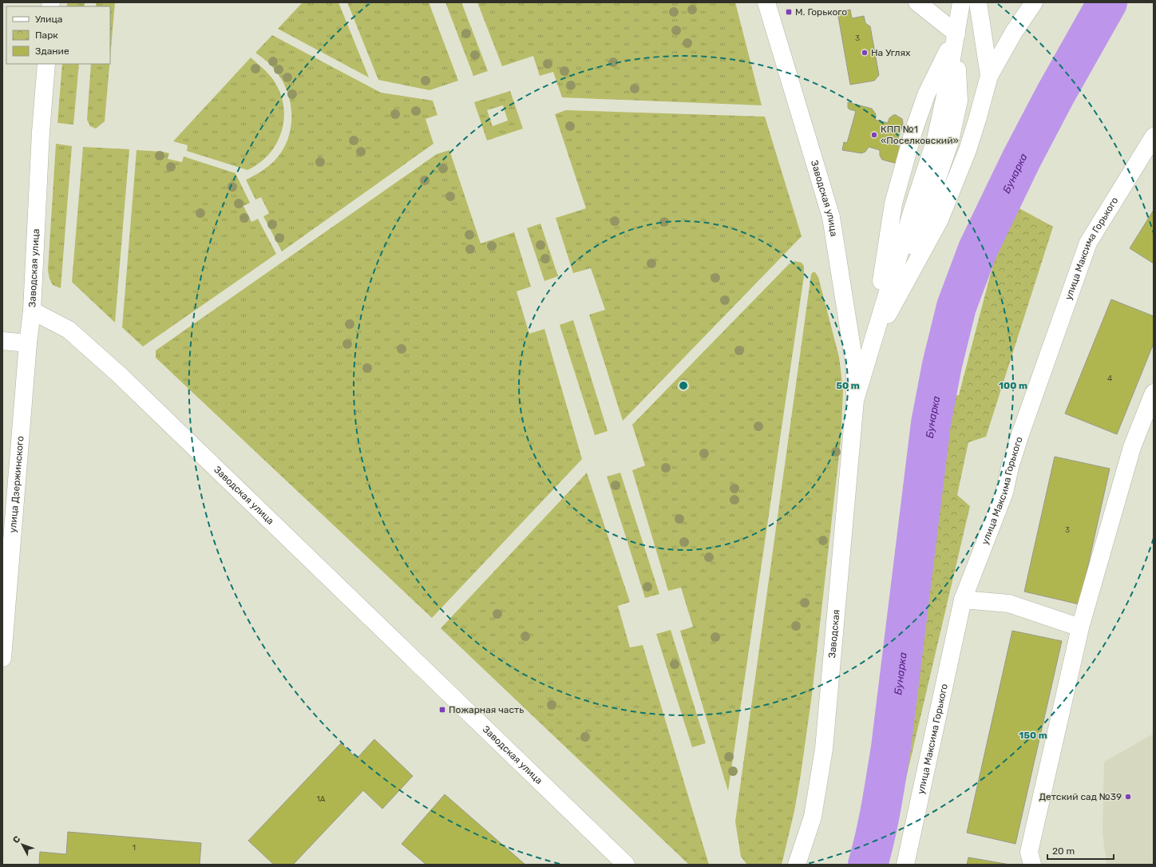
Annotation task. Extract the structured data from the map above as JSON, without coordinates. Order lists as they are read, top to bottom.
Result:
{
  "streets": {
    "street": [
      "Заводская улица",
      "улица Максима Горького",
      "улица Дзержинского",
      "Заводская"
    ]
  },
  "crossings": [
    ["Заводская улица", "улица Дзержинского"],
    ["Заводская улица", "Заводская"]
  ],
  "water": ["Бунарка"],
  "places": {
    "transit": ["М. Горького", "Пожарная часть"],
    "other": ["На Углях", "КПП №1 «Поселковский»", "Детский сад №39"]
  },
  "house_numbers": [
    "3",
    "4",
    "3",
    "1А",
    "1"
  ],
  "legend": ["Улица", "Парк", "Здание"],
  "scale_bar": "20 m",
  "north": "top left",
  "rings": ["50 m", "100 m", "150 m"]
}
